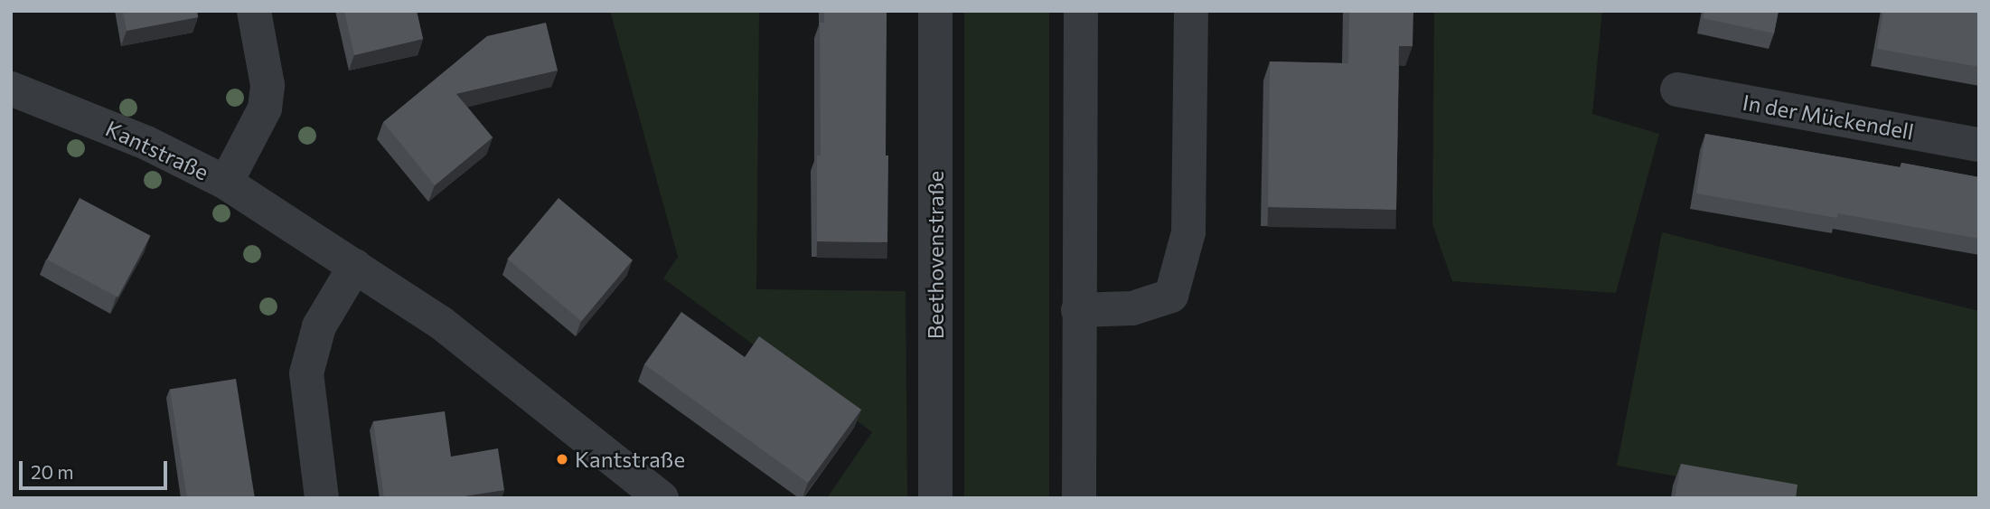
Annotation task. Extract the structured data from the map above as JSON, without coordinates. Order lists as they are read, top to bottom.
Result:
{
  "streets": {
    "street": ["In der Mückendell", "Kantstraße", "Beethovenstraße"]
  },
  "places": ["Kantstraße"],
  "scale_bar": "20 m"
}
